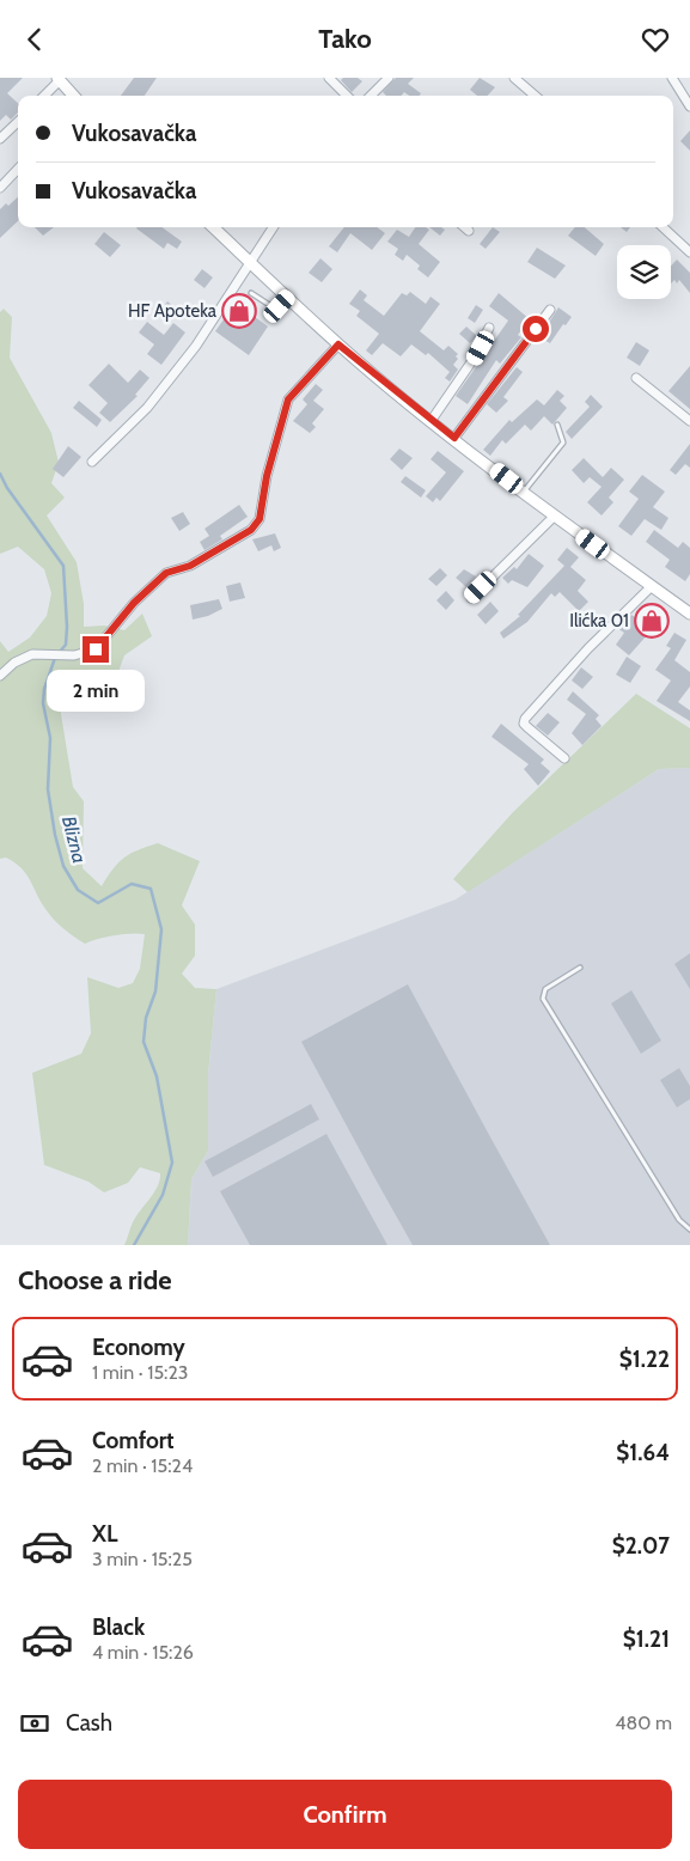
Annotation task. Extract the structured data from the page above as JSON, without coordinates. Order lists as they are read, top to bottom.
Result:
{
  "water": ["Blizna"],
  "places": {
    "shop": ["HF Apoteka", "Ilićka 01"]
  },
  "page": {
    "header": "Tako",
    "banner": ["Vukosavačka", "Vukosavačka"],
    "bubble": "2 min",
    "heading": "Choose a ride",
    "list": [
      {
        "name": "Economy",
        "note": "1 min · 15:23",
        "value": "$1.22"
      },
      {
        "name": "Comfort",
        "note": "2 min · 15:24",
        "value": "$1.64"
      },
      {
        "name": "XL",
        "note": "3 min · 15:25",
        "value": "$2.07"
      },
      {
        "name": "Black",
        "note": "4 min · 15:26",
        "value": "$1.21"
      }
    ],
    "pay": ["Cash", "480 m"],
    "buttons": "Confirm"
  }
}
